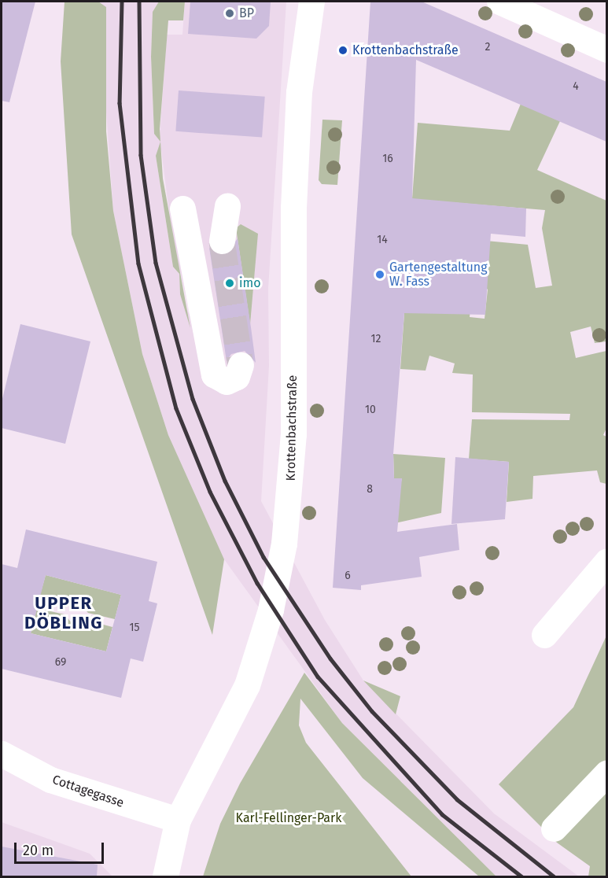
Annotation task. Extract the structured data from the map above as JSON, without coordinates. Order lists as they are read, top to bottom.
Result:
{
  "streets": {
    "main road": ["Krottenbachstraße", "Cottagegasse"]
  },
  "crossings": [
    ["Krottenbachstraße", "Cottagegasse"]
  ],
  "districts": ["UPPER DÖBLING"],
  "parks": ["Karl-Fellinger-Park"],
  "places": [
    "BP",
    "Krottenbachstraße",
    "Gartengestaltung W. Fass",
    "imo"
  ],
  "house_numbers": [
    "2",
    "4",
    "16",
    "14",
    "12",
    "10",
    "8",
    "6",
    "15",
    "69"
  ],
  "scale_bar": "20 m"
}
